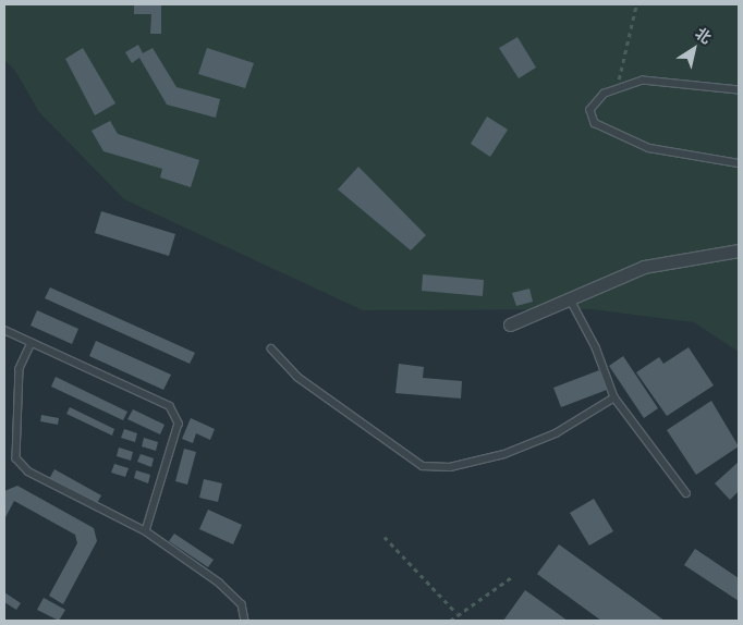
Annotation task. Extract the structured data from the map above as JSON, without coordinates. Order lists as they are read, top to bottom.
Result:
{
  "north": "top right"
}
